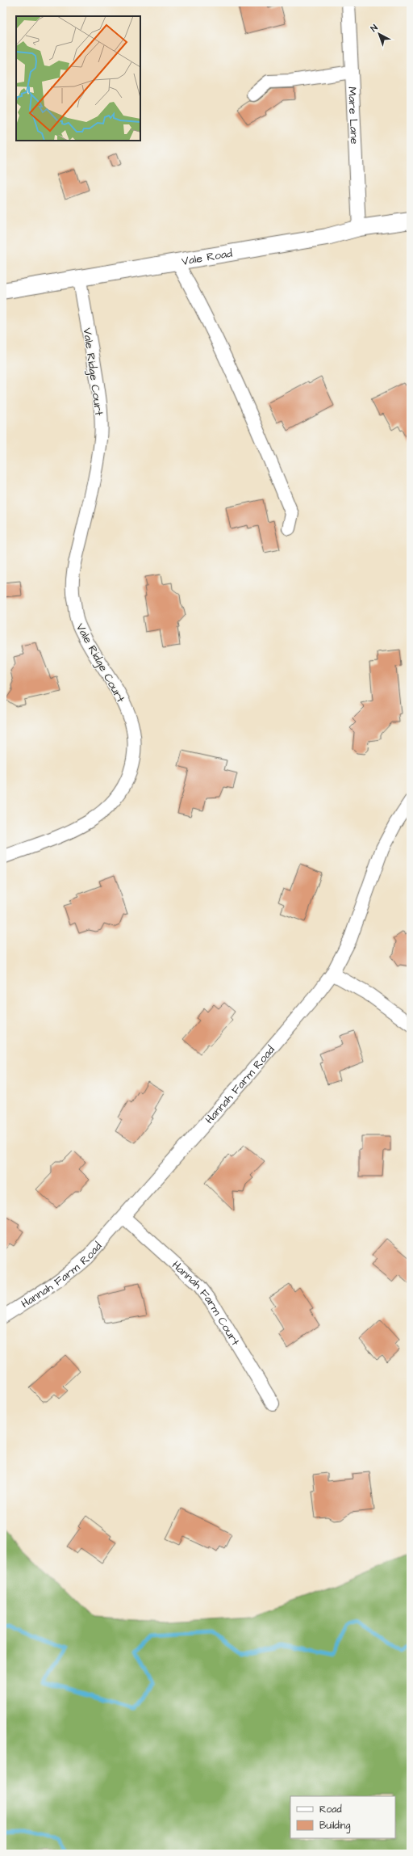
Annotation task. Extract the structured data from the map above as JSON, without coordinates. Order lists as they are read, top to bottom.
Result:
{
  "streets": {
    "main road": ["Vale Road"],
    "street": [
      "Mare Lane",
      "Vale Ridge Court",
      "Hannah Farm Road",
      "Hannah Farm Court"
    ]
  },
  "crossings": [
    ["Mare Lane", "Vale Road"],
    ["Vale Road", "Vale Ridge Court"],
    ["Hannah Farm Road", "Hannah Farm Court"]
  ],
  "legend": ["Road", "Building"],
  "north": "top left"
}
